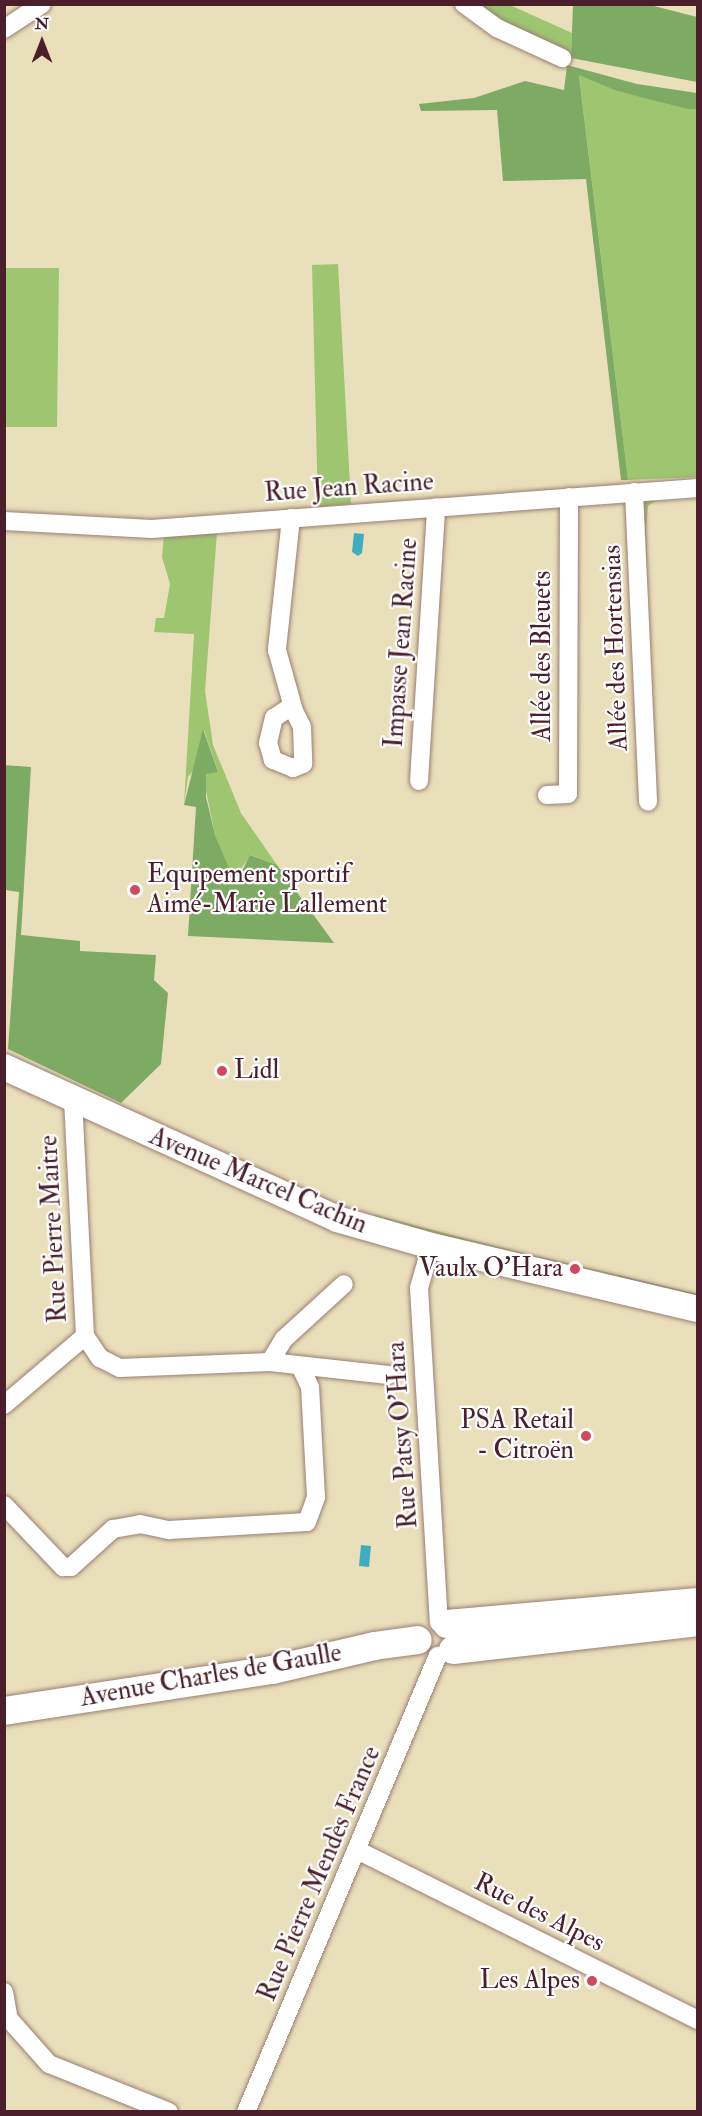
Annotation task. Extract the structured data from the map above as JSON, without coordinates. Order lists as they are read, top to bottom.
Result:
{
  "streets": {
    "main road": ["Avenue Charles de Gaulle"],
    "street": [
      "Rue Jean Racine",
      "Impasse Jean Racine",
      "Allée des Hortensias",
      "Allée des Bleuets",
      "Avenue Marcel Cachin",
      "Rue Pierre Maitre",
      "Rue Patsy O'Hara",
      "Rue Pierre Mendès France",
      "Rue des Alpes"
    ]
  },
  "crossings": [
    ["Rue Jean Racine", "Impasse Jean Racine"],
    ["Rue Jean Racine", "Allée des Hortensias"],
    ["Rue Jean Racine", "Allée des Bleuets"],
    ["Avenue Marcel Cachin", "Rue Pierre Maitre"],
    ["Avenue Marcel Cachin", "Rue Patsy O'Hara"],
    ["Rue Patsy O'Hara", "Avenue Charles de Gaulle"],
    ["Rue Patsy O'Hara", "Rue Pierre Mendès France"],
    ["Avenue Charles de Gaulle", "Rue Pierre Mendès France"],
    ["Rue Pierre Mendès France", "Rue des Alpes"]
  ],
  "places": [
    "Equipement sportif Aimé-Marie Lallement",
    "Lidl",
    "Vaulx O'Hara",
    "PSA Retail - Citroën",
    "Les Alpes"
  ],
  "north": "top"
}
